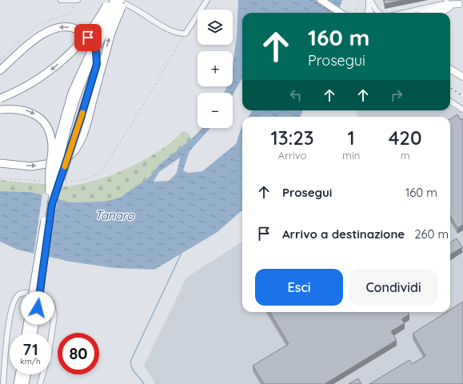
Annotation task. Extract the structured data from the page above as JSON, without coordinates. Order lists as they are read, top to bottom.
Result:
{
  "water": ["Tanaro"],
  "page": {
    "map_buttons": ["+", "−"],
    "turn": ["160 m", "Prosegui"],
    "eta": [
      "13:23",
      "Arrivo",
      "1",
      "min",
      "420",
      "m"
    ],
    "list": [
      {
        "name": "Prosegui",
        "value": "160 m"
      },
      {
        "name": "Arrivo a destinazione",
        "value": "260 m"
      }
    ],
    "buttons": ["Esci", "Condividi"],
    "speed": "71 km/h",
    "limit": "80"
  }
}
